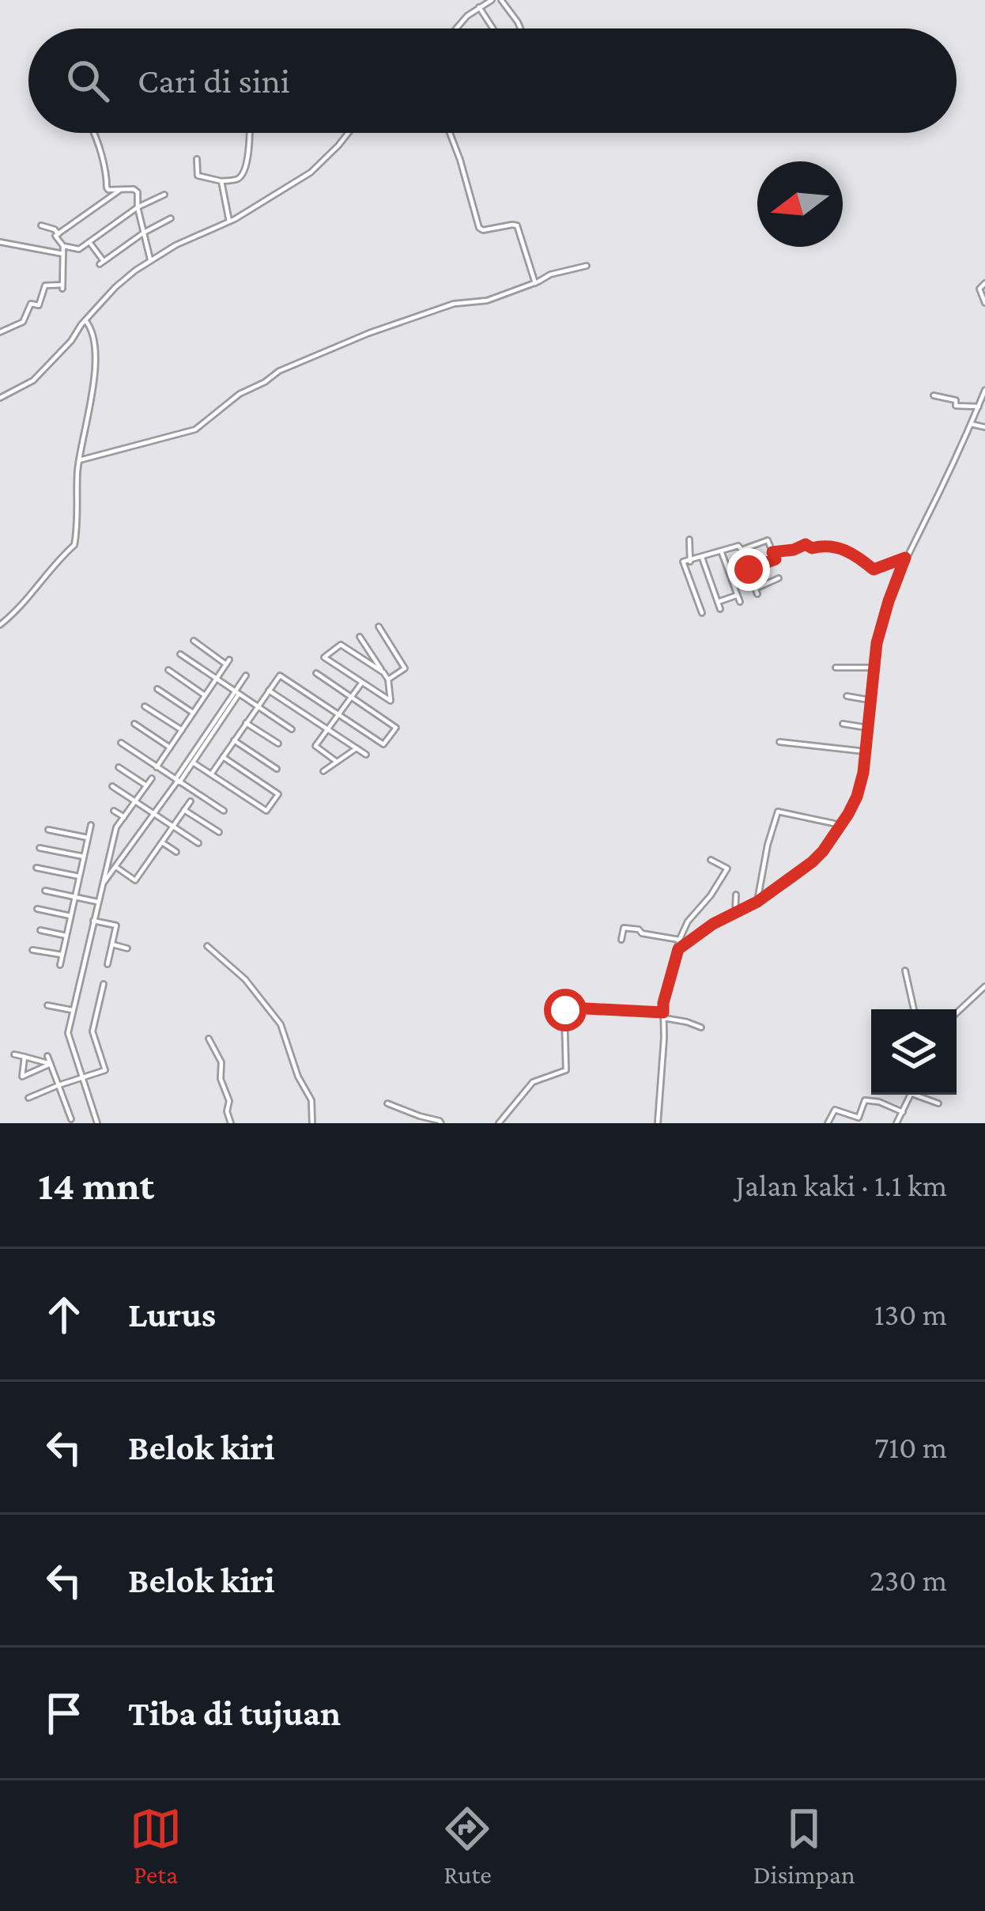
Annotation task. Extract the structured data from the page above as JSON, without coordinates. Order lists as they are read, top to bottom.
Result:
{
  "north": "left",
  "page": {
    "search": "Cari di sini",
    "heading": ["14 mnt", "Jalan kaki · 1.1 km"],
    "list": [
      ["Lurus", "130 m"],
      ["Belok kiri", "710 m"],
      ["Belok kiri", "230 m"],
      "Tiba di tujuan"
    ],
    "nav": ["Peta", "Rute", "Disimpan"]
  }
}
